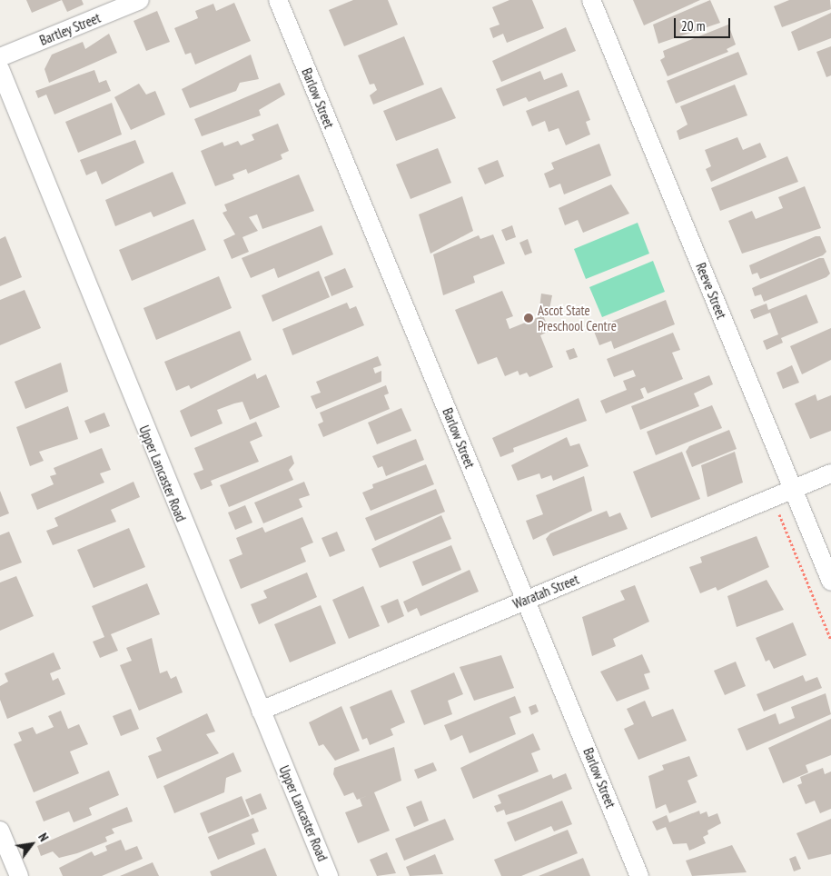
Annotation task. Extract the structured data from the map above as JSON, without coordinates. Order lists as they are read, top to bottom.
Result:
{
  "streets": {
    "street": [
      "Bartley Street",
      "Barlow Street",
      "Reeve Street",
      "Upper Lancaster Road",
      "Waratah Street"
    ]
  },
  "crossings": [
    ["Barlow Street", "Waratah Street"],
    ["Reeve Street", "Waratah Street"],
    ["Upper Lancaster Road", "Waratah Street"]
  ],
  "places": ["Ascot State Preschool Centre"],
  "scale_bar": "20 m",
  "north": "top right"
}
